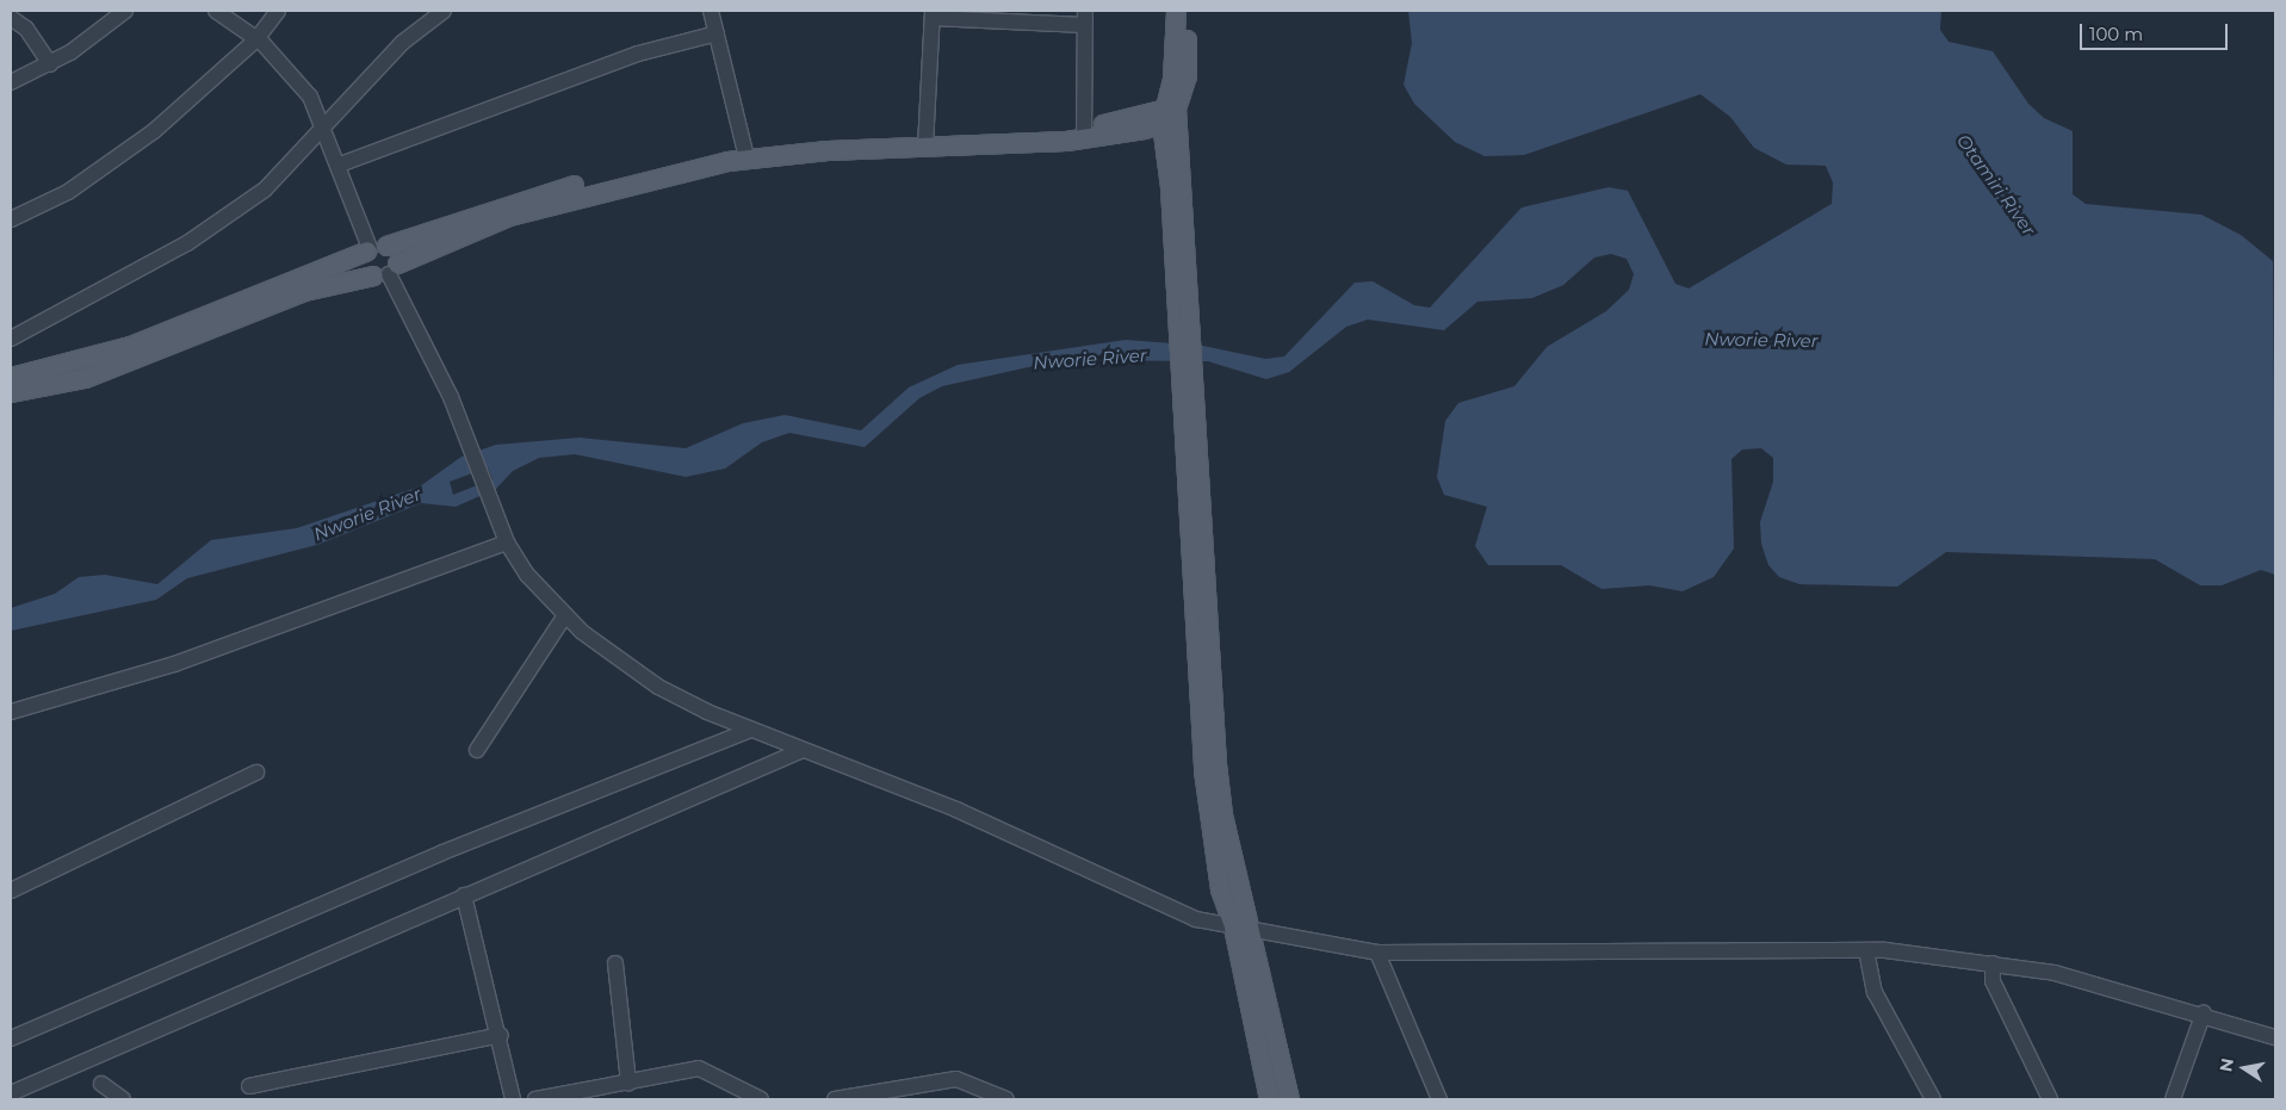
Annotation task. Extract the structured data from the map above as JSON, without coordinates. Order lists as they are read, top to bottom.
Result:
{
  "water": ["Otamiri River", "Nworie River"],
  "scale_bar": "100 m",
  "north": "left"
}
